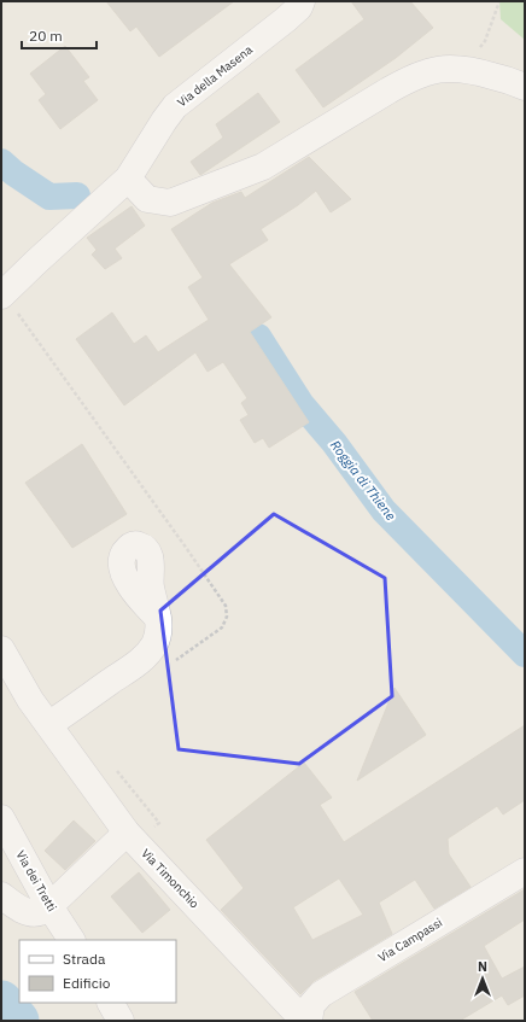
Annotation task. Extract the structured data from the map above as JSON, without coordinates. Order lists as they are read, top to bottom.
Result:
{
  "streets": {
    "street": [
      "Via della Masena",
      "Via Timonchio",
      "Via dei Tretti",
      "Via Campassi"
    ]
  },
  "water": ["Roggia di Thiene"],
  "legend": ["Strada", "Edificio"],
  "scale_bar": "20 m",
  "north": "top"
}
